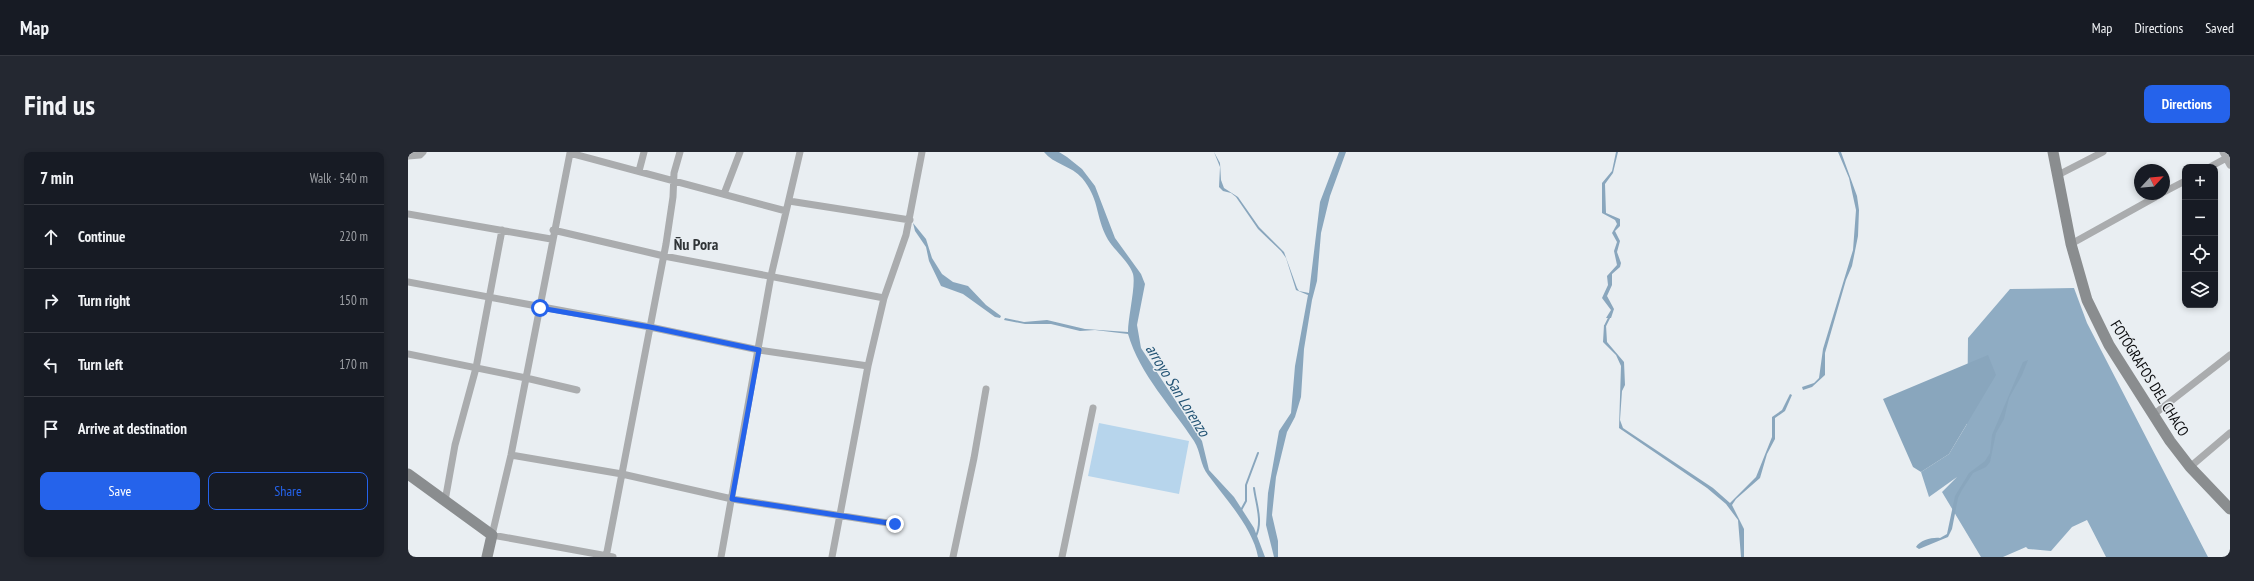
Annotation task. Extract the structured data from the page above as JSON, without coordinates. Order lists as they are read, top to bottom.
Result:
{
  "streets": {
    "street": ["FOTÓGRAFOS DEL CHACO"]
  },
  "districts": ["Ñu Pora"],
  "water": ["arroyo San Lorenzo"],
  "north": "top right",
  "page": {
    "header": "Map",
    "nav": ["Map", "Directions", "Saved"],
    "buttons": [
      "Directions",
      ["Save", "Share"]
    ],
    "title": "Find us",
    "heading": ["7 min", "Walk · 540 m"],
    "map_buttons": ["+", "−"],
    "list": [
      ["Continue", "220 m"],
      ["Turn right", "150 m"],
      ["Turn left", "170 m"],
      "Arrive at destination"
    ]
  }
}
